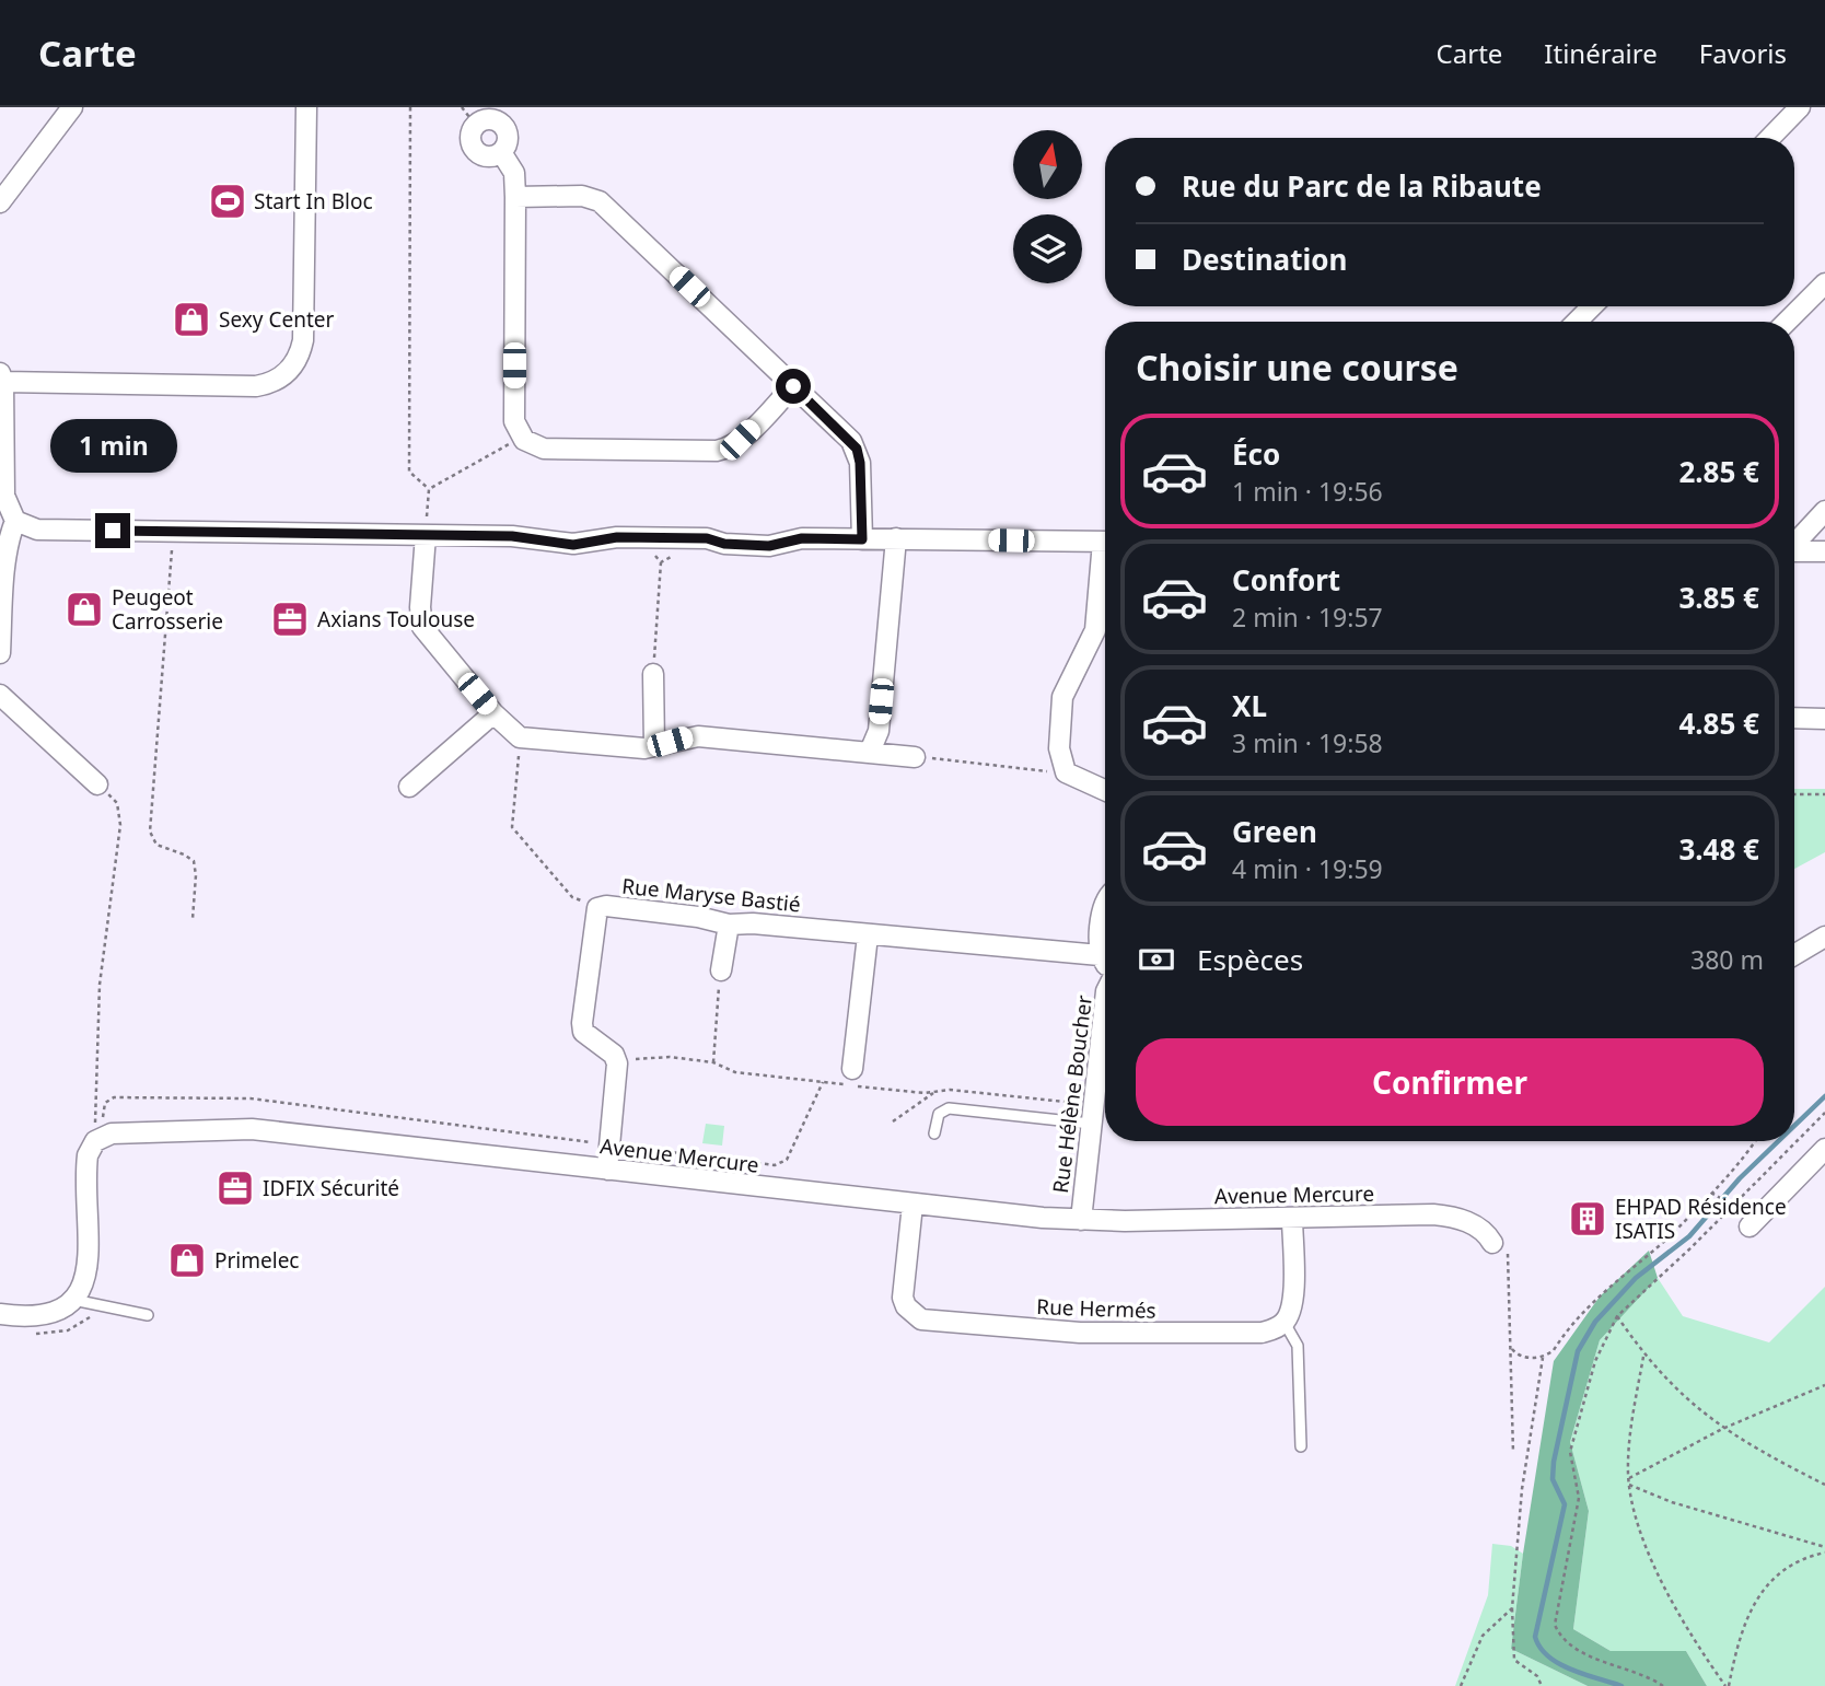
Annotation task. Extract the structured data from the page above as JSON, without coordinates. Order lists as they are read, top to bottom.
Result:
{
  "streets": {
    "street": [
      "Rue Maryse Bastié",
      "Rue Hélène Boucher",
      "Avenue Mercure",
      "Rue Hermés"
    ]
  },
  "crossings": [
    ["Rue Maryse Bastié", "Avenue Mercure"],
    ["Rue Hélène Boucher", "Avenue Mercure"],
    ["Avenue Mercure", "Rue Hermés"]
  ],
  "places": {
    "sports": ["Start In Bloc"],
    "shop": ["Sexy Center", "Peugeot Carrosserie", "Primelec"],
    "office": ["Axians Toulouse", "IDFIX Sécurité"],
    "building": ["EHPAD Résidence ISATIS"]
  },
  "north": "top",
  "page": {
    "header": "Carte",
    "nav": ["Carte", "Itinéraire", "Favoris"],
    "banner": ["Rue du Parc de la Ribaute", "Destination"],
    "heading": "Choisir une course",
    "list": [
      {
        "name": "Éco",
        "note": "1 min · 19:56",
        "value": "2.85 €"
      },
      {
        "name": "Confort",
        "note": "2 min · 19:57",
        "value": "3.85 €"
      },
      {
        "name": "XL",
        "note": "3 min · 19:58",
        "value": "4.85 €"
      },
      {
        "name": "Green",
        "note": "4 min · 19:59",
        "value": "3.48 €"
      }
    ],
    "bubble": "1 min",
    "pay": ["Espèces", "380 m"],
    "buttons": "Confirmer"
  }
}
